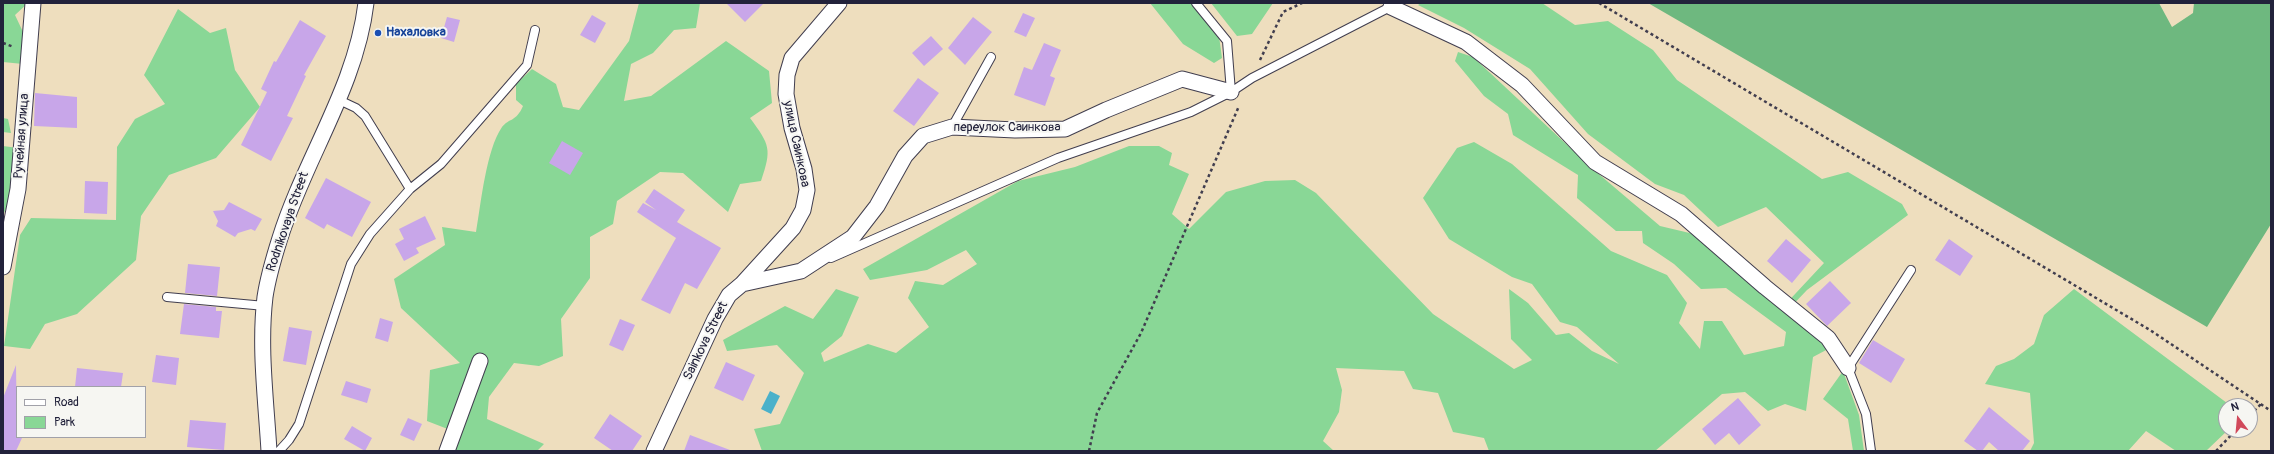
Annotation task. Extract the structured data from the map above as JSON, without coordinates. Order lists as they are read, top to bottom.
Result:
{
  "streets": {
    "street": [
      "переулок Саинкова",
      "Ручейная улица",
      "Rodnikovaya Street",
      "Sainkova Street"
    ]
  },
  "crossings": [
    ["переулок Саинкова", "Sainkova Street"]
  ],
  "places": ["Нахаловка"],
  "legend": ["Road", "Park"],
  "north": "top"
}
